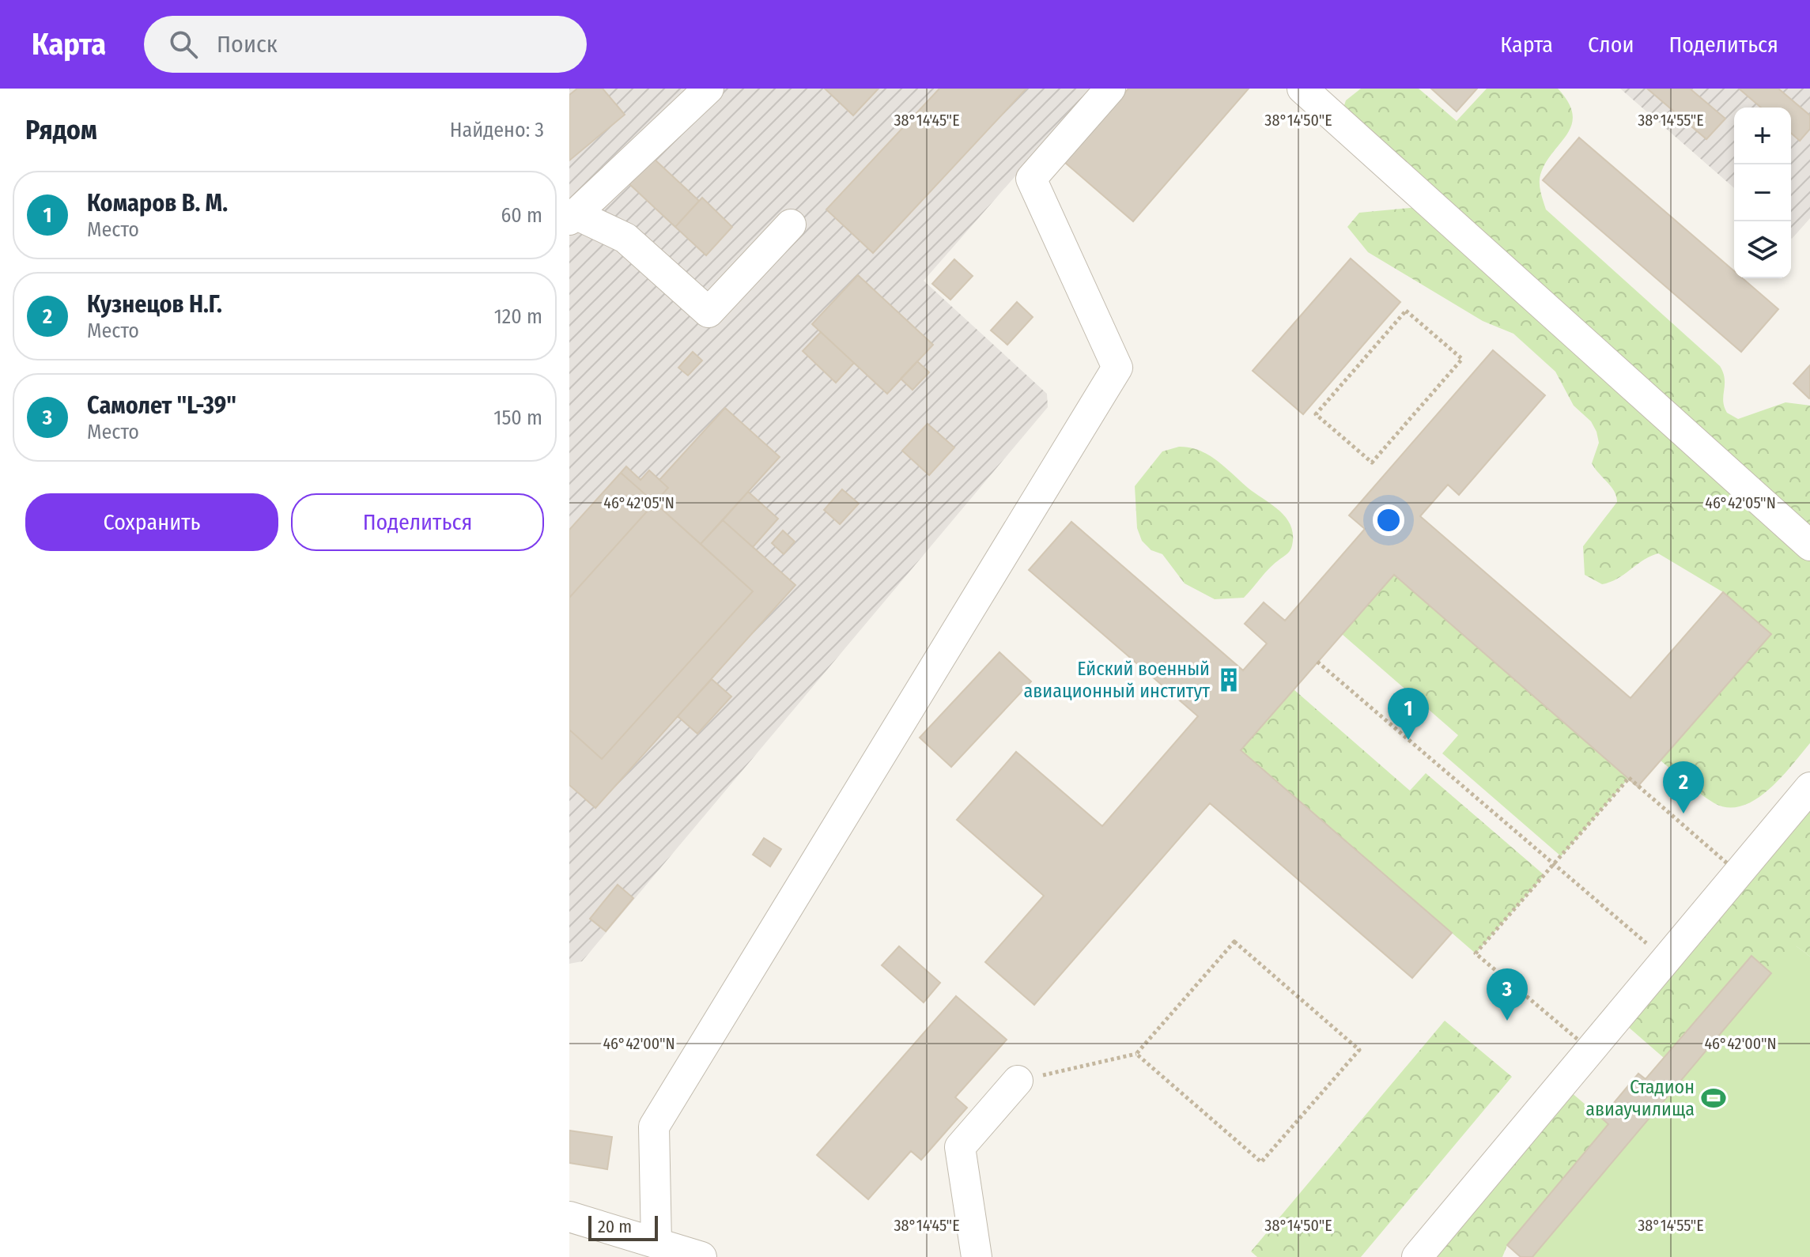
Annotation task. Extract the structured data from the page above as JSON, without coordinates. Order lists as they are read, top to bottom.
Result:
{
  "places": {
    "building": ["Ейский военный авиационный институт"],
    "sports": ["Стадион авиаучилища"]
  },
  "scale_bar": "20 m",
  "page": {
    "header": "Карта",
    "search": "Поиск",
    "nav": ["Карта", "Слои", "Поделиться"],
    "heading": ["Рядом", "Найдено: 3"],
    "map_buttons": ["+", "−"],
    "list": [
      {
        "mark": "1",
        "name": "Комаров В. М.",
        "note": "Место",
        "value": "60 m"
      },
      {
        "mark": "2",
        "name": "Кузнецов Н.Г.",
        "note": "Место",
        "value": "120 m"
      },
      {
        "mark": "3",
        "name": "Самолет \"L-39\"",
        "note": "Место",
        "value": "150 m"
      }
    ],
    "buttons": ["Сохранить", "Поделиться"],
    "pins": ["1", "2", "3"],
    "scale": "20 m"
  },
  "coordinates": [
    "38°14'45\"E",
    "38°14'50\"E",
    "38°14'55\"E",
    "46°42'05\"N",
    "46°42'00\"N"
  ]
}
